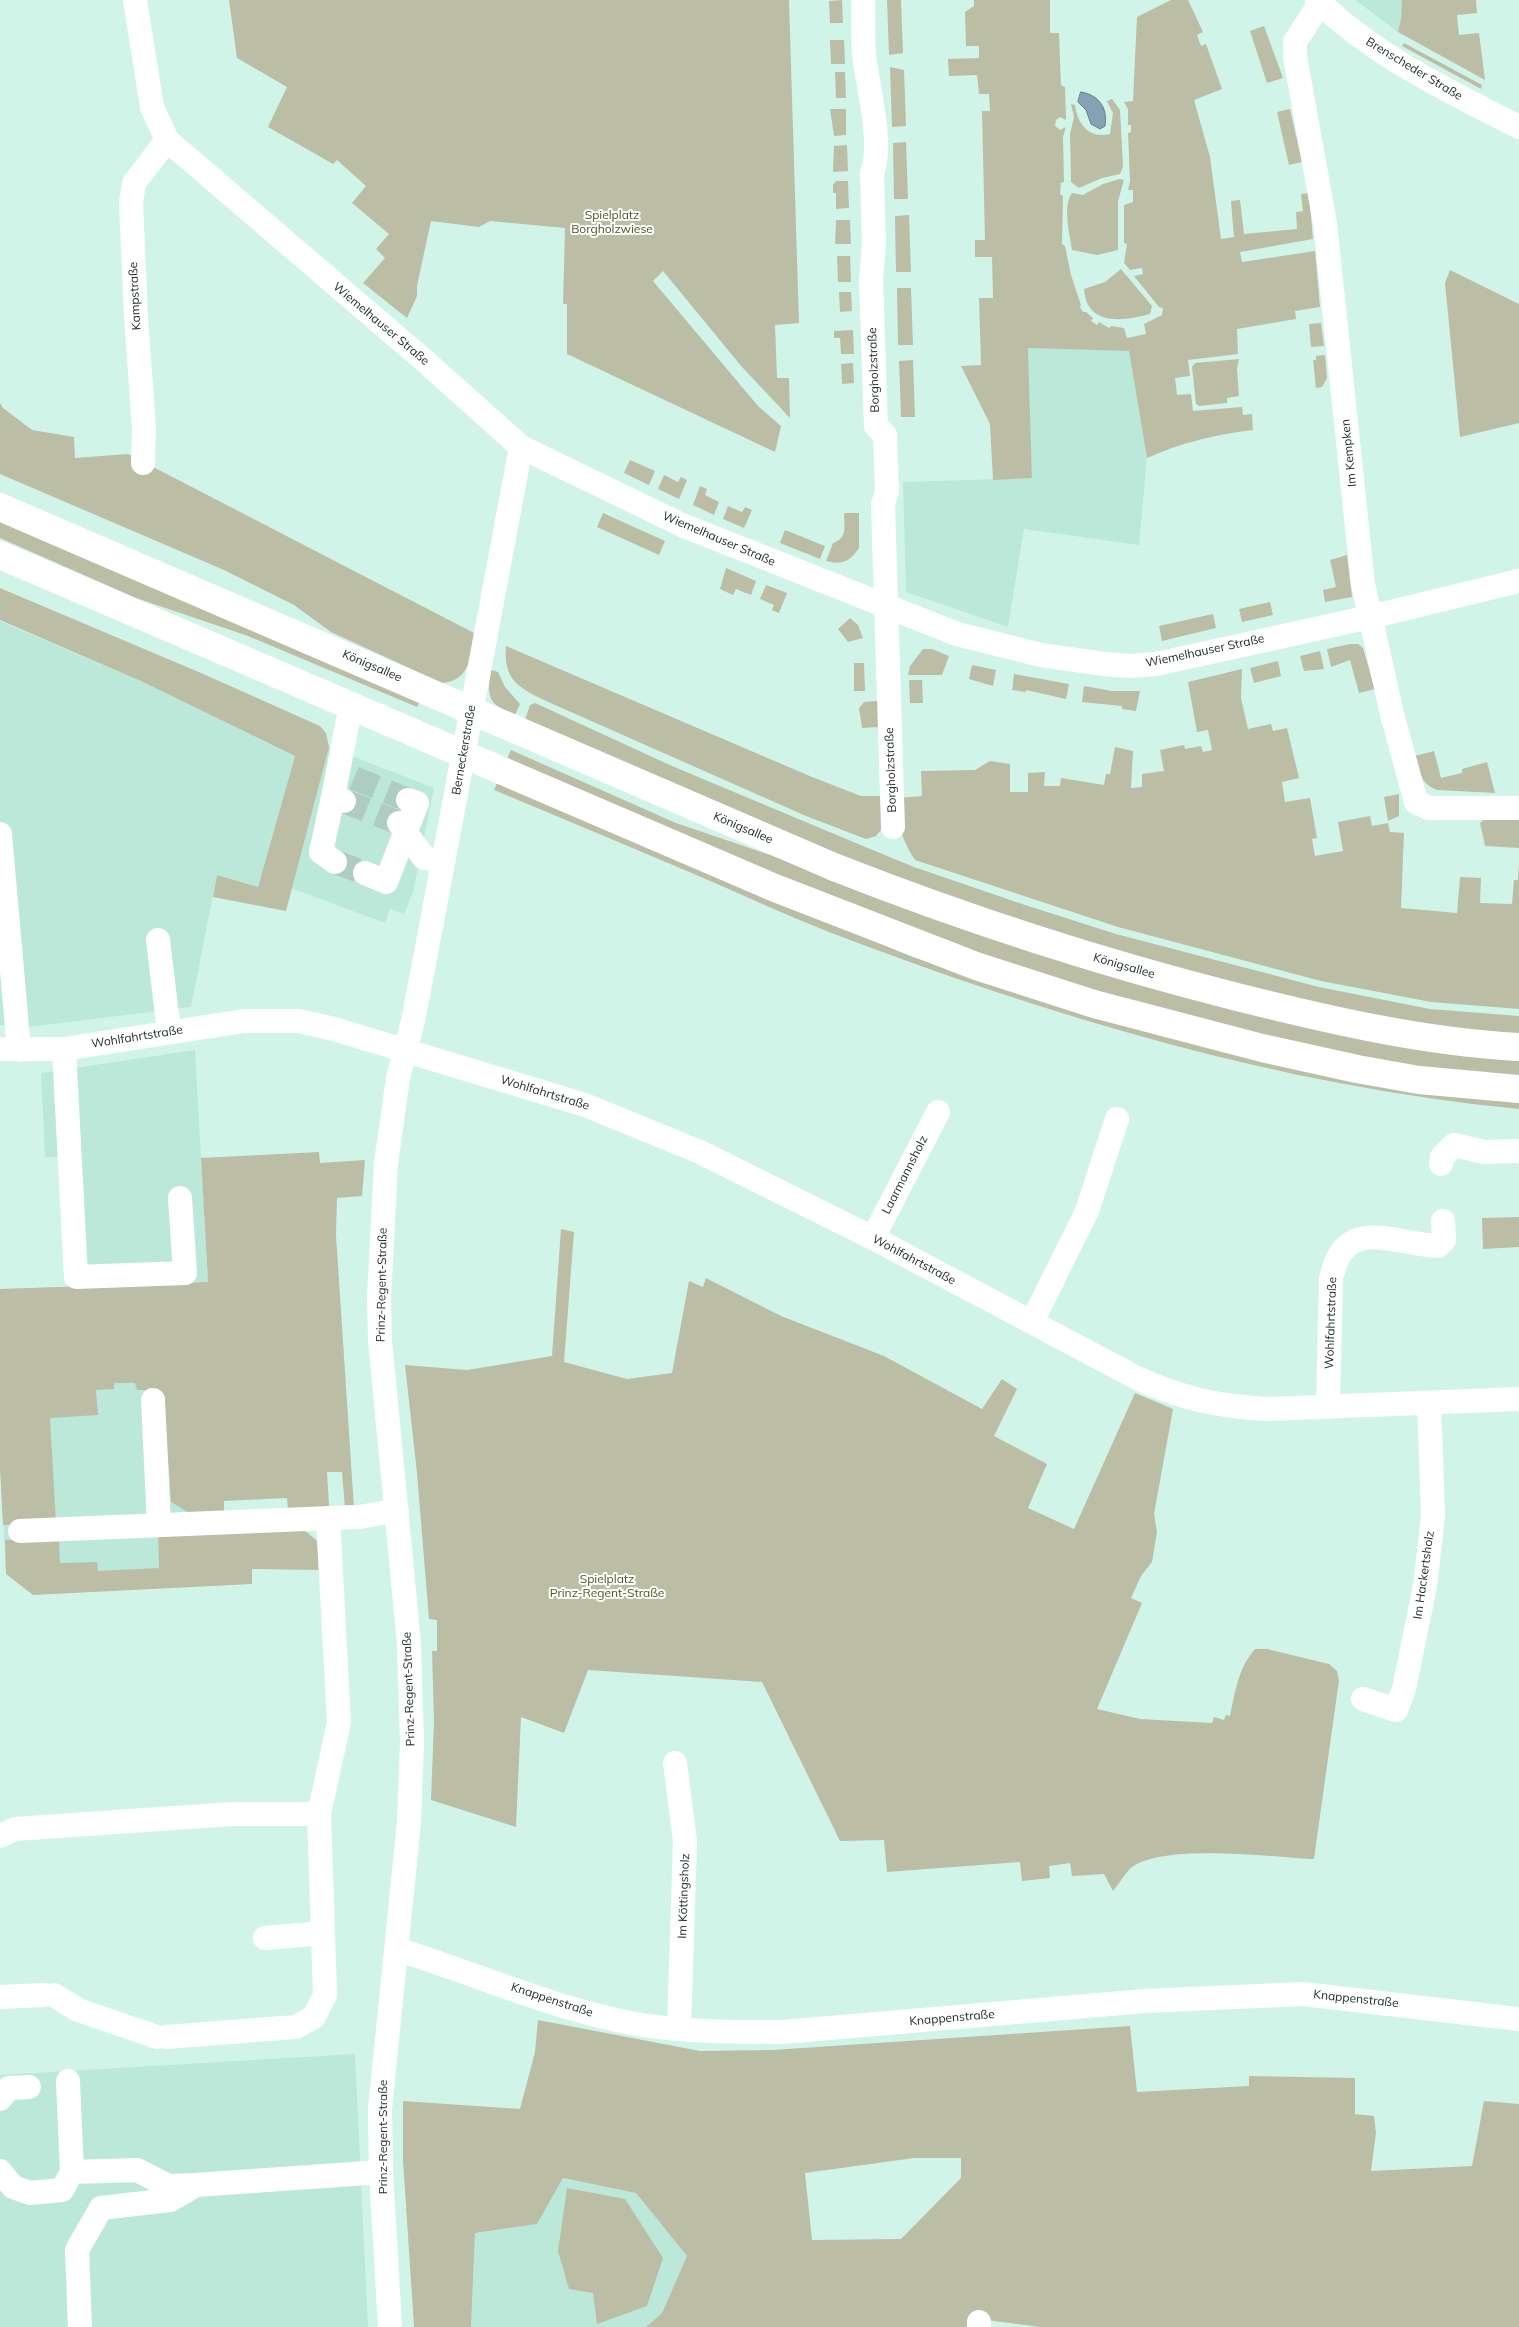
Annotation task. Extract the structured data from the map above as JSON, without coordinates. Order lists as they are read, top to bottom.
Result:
{
  "streets": {
    "main road": ["Königsallee"],
    "street": [
      "Brenscheder Straße",
      "Kampstraße",
      "Wiemelhauser Straße",
      "Borgholzstraße",
      "Im Kempken",
      "Berneckerstraße",
      "Wohlfahrtstraße",
      "Laarmannsholz",
      "Prinz-Regent-Straße",
      "Im Hackertsholz",
      "Im Köttingsholz",
      "Knappenstraße"
    ]
  },
  "crossings": [
    ["Brenscheder Straße", "Im Kempken"],
    ["Kampstraße", "Wiemelhauser Straße"],
    ["Wiemelhauser Straße", "Borgholzstraße"],
    ["Wiemelhauser Straße", "Im Kempken"],
    ["Wiemelhauser Straße", "Berneckerstraße"],
    ["Königsallee", "Berneckerstraße"],
    ["Berneckerstraße", "Wohlfahrtstraße"],
    ["Berneckerstraße", "Prinz-Regent-Straße"],
    ["Wohlfahrtstraße", "Laarmannsholz"],
    ["Wohlfahrtstraße", "Prinz-Regent-Straße"],
    ["Wohlfahrtstraße", "Im Hackertsholz"],
    ["Prinz-Regent-Straße", "Knappenstraße"],
    ["Im Köttingsholz", "Knappenstraße"]
  ],
  "parks": ["Spielplatz Borgholzwiese", "Spielplatz Prinz-Regent-Straße"]
}
